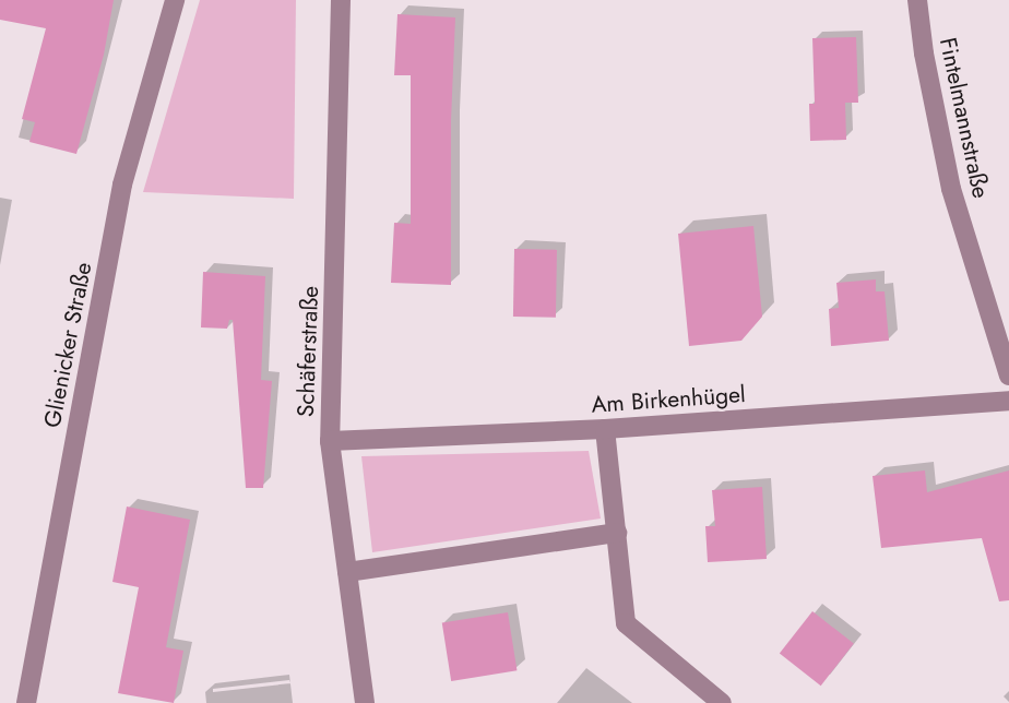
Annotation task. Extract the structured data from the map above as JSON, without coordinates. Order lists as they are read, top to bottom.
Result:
{
  "streets": {
    "street": [
      "Fintelmannstraße",
      "Glienicker Straße",
      "Schäferstraße",
      "Am Birkenhügel"
    ]
  },
  "crossings": [
    ["Schäferstraße", "Am Birkenhügel"]
  ]
}
